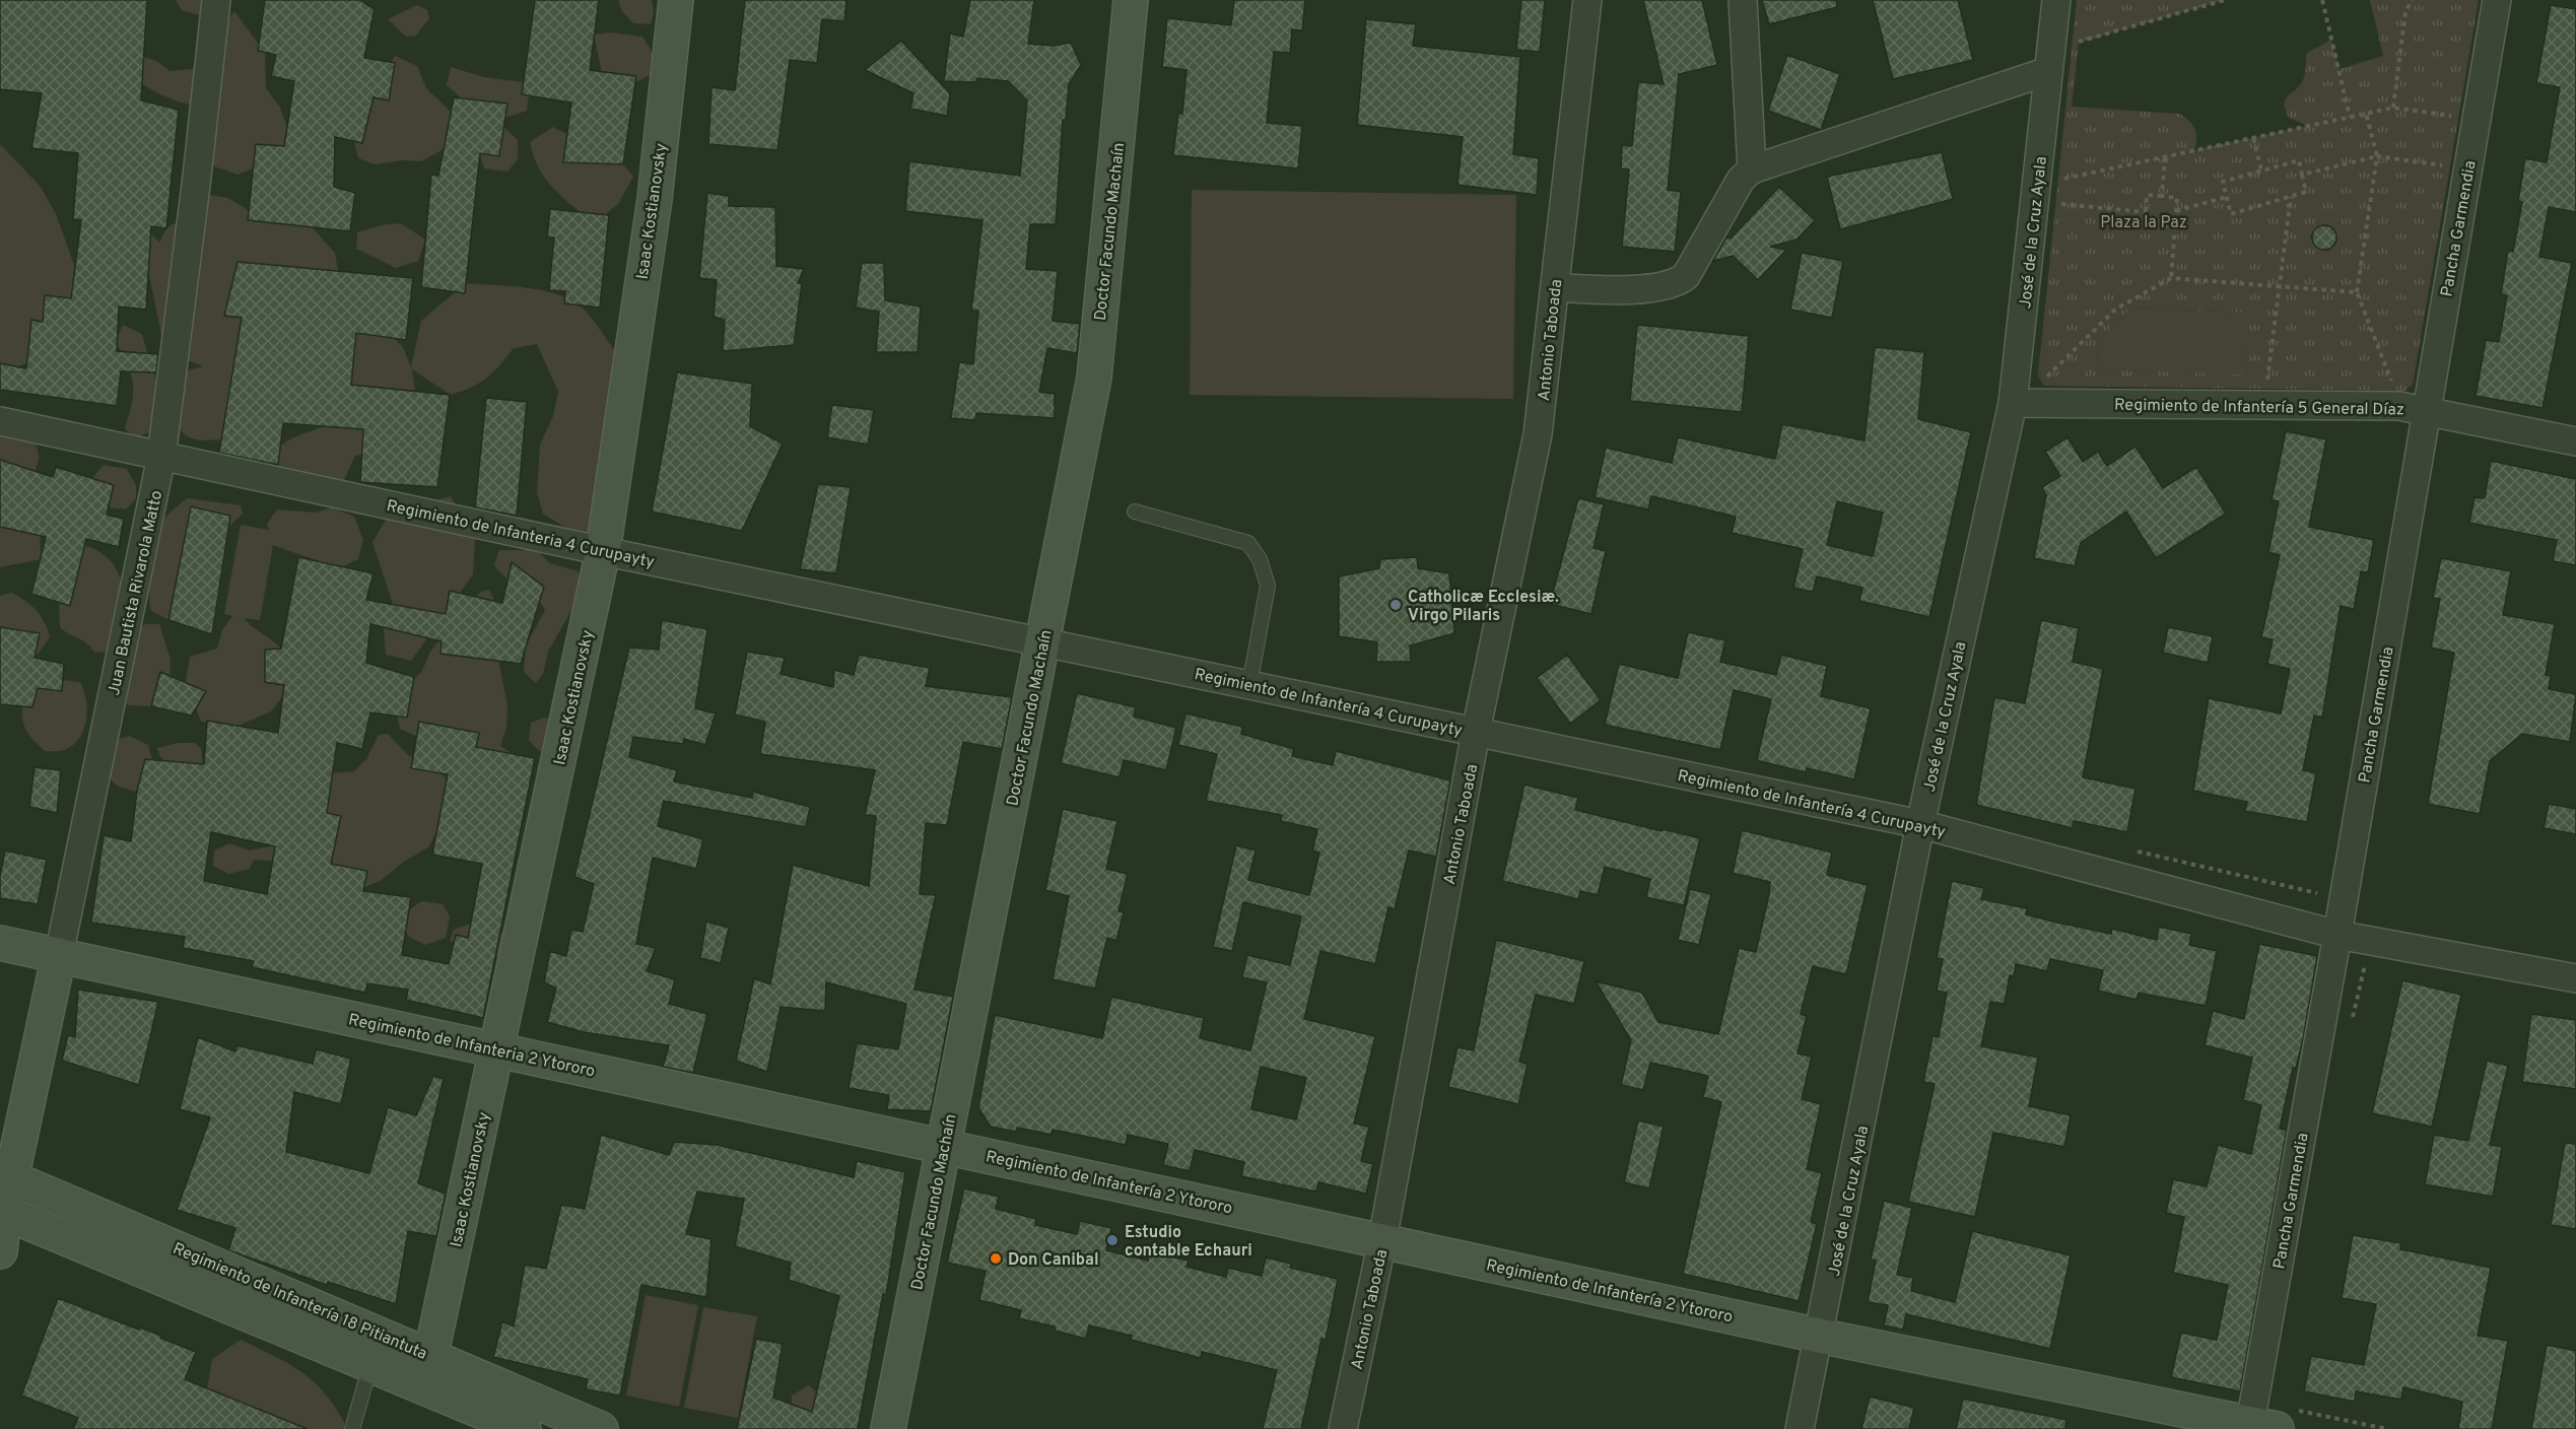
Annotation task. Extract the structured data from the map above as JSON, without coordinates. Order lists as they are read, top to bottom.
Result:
{
  "streets": {
    "main road": [
      "Isaac Kostianovsky",
      "Doctor Facundo Machaín",
      "Juan Bautista Rivarola Matto",
      "Regimiento de Infanteria 2 Ytororo",
      "Regimiento de Infantería 2 Ytororo",
      "Regimiento de Infantería 18 Pitiantuta"
    ],
    "street": [
      "Pancha Garmendia",
      "José de la Cruz Ayala",
      "Antonio Taboada",
      "Regimiento de Infantería 5 General Díaz",
      "Regimiento de Infanteria 4 Curupayty",
      "Regimiento de Infantería 4 Curupayty"
    ]
  },
  "crossings": [
    ["Isaac Kostianovsky", "Regimiento de Infanteria 4 Curupayty"],
    ["Isaac Kostianovsky", "Regimiento de Infanteria 2 Ytororo"],
    ["Isaac Kostianovsky", "Regimiento de Infantería 18 Pitiantuta"],
    ["Pancha Garmendia", "Regimiento de Infantería 5 General Díaz"],
    ["Pancha Garmendia", "Regimiento de Infantería 4 Curupayty"],
    ["Pancha Garmendia", "Regimiento de Infantería 2 Ytororo"],
    ["Doctor Facundo Machaín", "Regimiento de Infanteria 4 Curupayty"],
    ["Doctor Facundo Machaín", "Regimiento de Infantería 4 Curupayty"],
    ["Doctor Facundo Machaín", "Regimiento de Infanteria 2 Ytororo"],
    ["Doctor Facundo Machaín", "Regimiento de Infantería 2 Ytororo"],
    ["José de la Cruz Ayala", "Regimiento de Infantería 5 General Díaz"],
    ["José de la Cruz Ayala", "Regimiento de Infantería 4 Curupayty"],
    ["José de la Cruz Ayala", "Regimiento de Infantería 2 Ytororo"],
    ["Antonio Taboada", "Regimiento de Infantería 4 Curupayty"],
    ["Antonio Taboada", "Regimiento de Infantería 2 Ytororo"],
    ["Regimiento de Infanteria 4 Curupayty", "Juan Bautista Rivarola Matto"],
    ["Regimiento de Infanteria 4 Curupayty", "Regimiento de Infantería 4 Curupayty"],
    ["Juan Bautista Rivarola Matto", "Regimiento de Infanteria 2 Ytororo"],
    ["Juan Bautista Rivarola Matto", "Regimiento de Infantería 18 Pitiantuta"],
    ["Regimiento de Infanteria 2 Ytororo", "Regimiento de Infantería 2 Ytororo"]
  ],
  "parks": ["Plaza la Paz"],
  "places": ["Catholicæ Ecclesiæ. Virgo Pilaris", "Estudio contable Echauri", "Don Canibal"]
}
